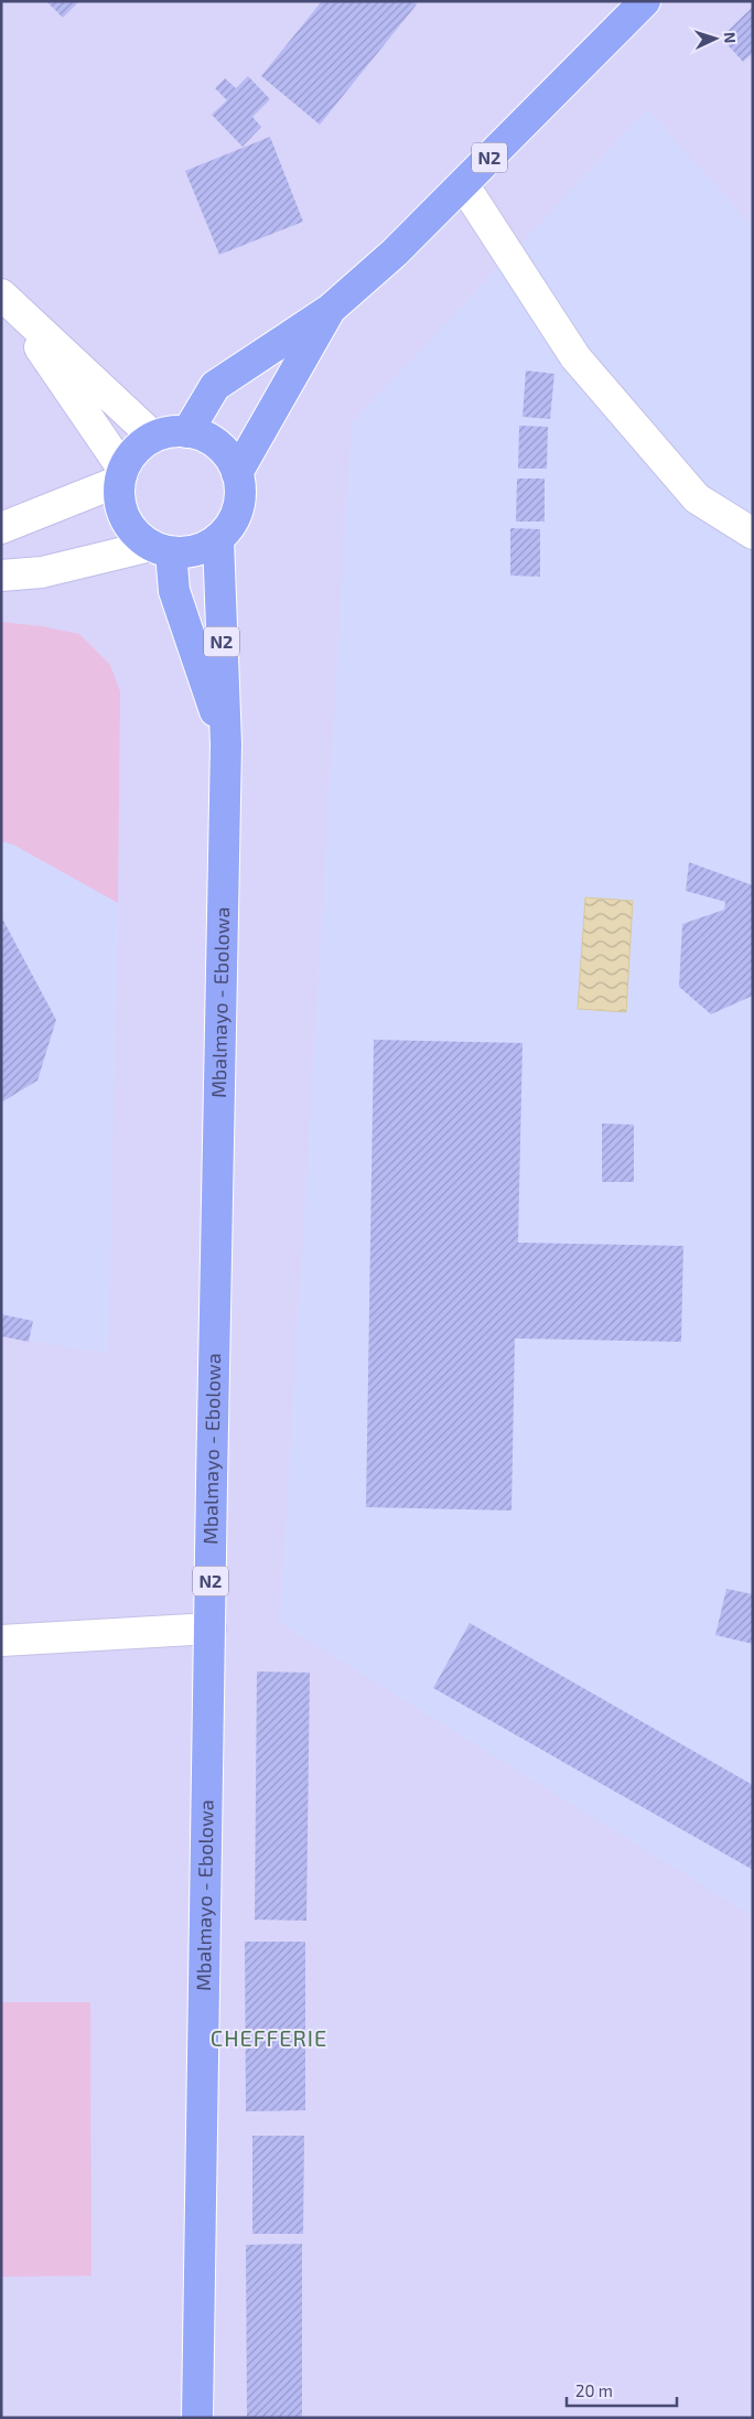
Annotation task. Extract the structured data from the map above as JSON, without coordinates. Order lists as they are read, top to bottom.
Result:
{
  "streets": {
    "highway": ["N2", "Mbalmayo - Ebolowa"]
  },
  "crossings": [
    ["N2", "Mbalmayo - Ebolowa"]
  ],
  "districts": ["CHEFFERIE"],
  "scale_bar": "20 m",
  "north": "right"
}
